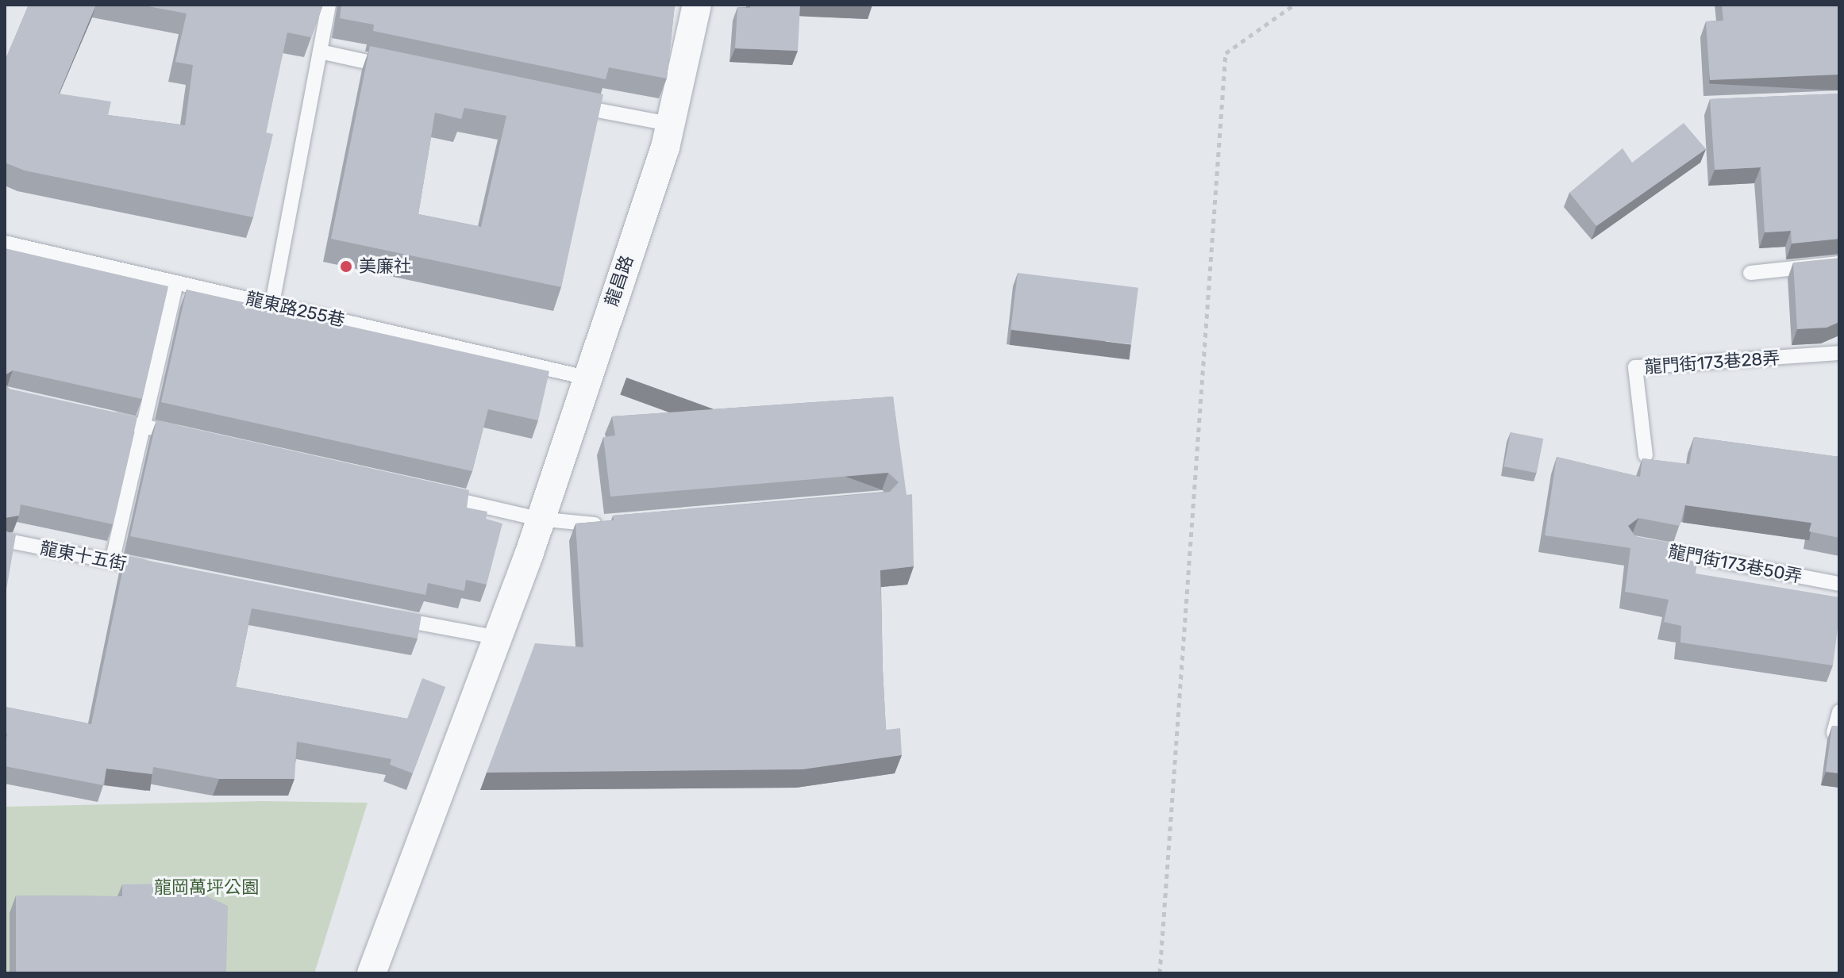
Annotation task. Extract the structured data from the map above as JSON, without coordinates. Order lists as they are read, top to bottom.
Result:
{
  "streets": {
    "street": ["龍昌路"],
    "lane": [
      "龍東路255巷",
      "龍門街173巷28弄",
      "龍東十五街",
      "龍門街173巷50弄"
    ]
  },
  "crossings": [
    ["龍昌路", "龍東路255巷"]
  ],
  "parks": ["龍岡萬坪公園"],
  "places": ["美廉社"]
}
